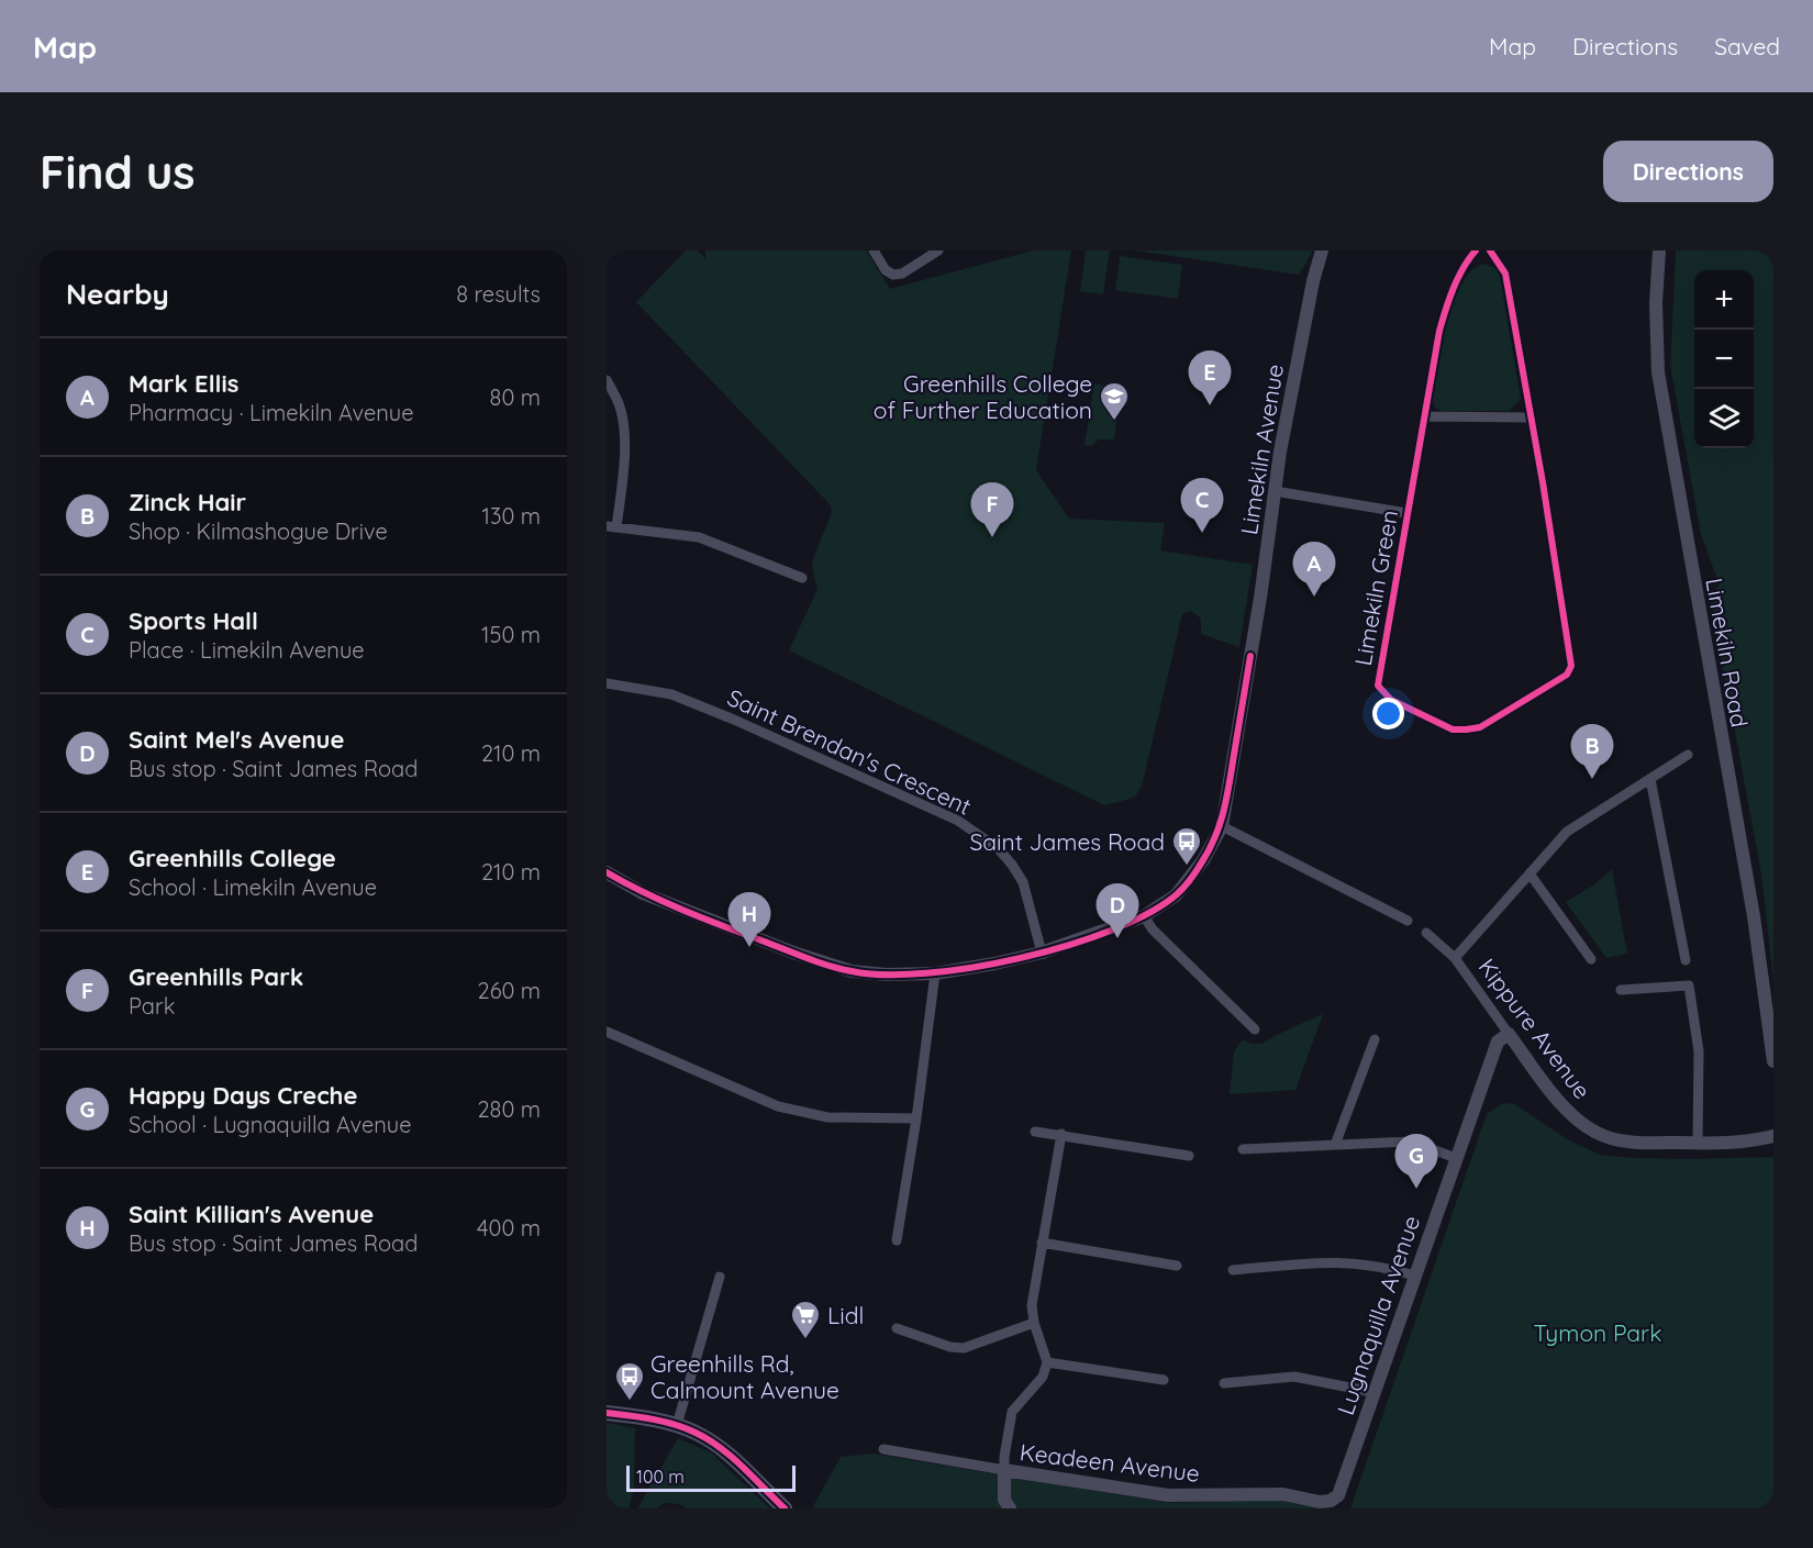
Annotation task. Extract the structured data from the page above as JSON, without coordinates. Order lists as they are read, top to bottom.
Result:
{
  "streets": {
    "street": [
      "Limekiln Avenue",
      "Limekiln Green",
      "Limekiln Road",
      "Saint Brendan's Crescent",
      "Kippure Avenue",
      "Lugnaquilla Avenue",
      "Keadeen Avenue"
    ]
  },
  "crossings": [
    ["Limekiln Avenue", "Limekiln Green"],
    ["Kippure Avenue", "Lugnaquilla Avenue"],
    ["Lugnaquilla Avenue", "Keadeen Avenue"]
  ],
  "parks": ["Tymon Park"],
  "places": {
    "school or university": ["Greenhills College of Further Education"],
    "bus stop": ["Saint James Road", "Greenhills Rd, Calmount Avenue"],
    "supermarket": ["Lidl"]
  },
  "scale_bar": "100 m",
  "page": {
    "header": "Map",
    "nav": ["Map", "Directions", "Saved"],
    "buttons": "Directions",
    "title": "Find us",
    "heading": ["Nearby", "8 results"],
    "map_buttons": ["+", "−"],
    "list": [
      {
        "mark": "A",
        "name": "Mark Ellis",
        "note": "Pharmacy · Limekiln Avenue",
        "value": "80 m"
      },
      {
        "mark": "B",
        "name": "Zinck Hair",
        "note": "Shop · Kilmashogue Drive",
        "value": "130 m"
      },
      {
        "mark": "C",
        "name": "Sports Hall",
        "note": "Place · Limekiln Avenue",
        "value": "150 m"
      },
      {
        "mark": "D",
        "name": "Saint Mel's Avenue",
        "note": "Bus stop · Saint James Road",
        "value": "210 m"
      },
      {
        "mark": "E",
        "name": "Greenhills College",
        "note": "School · Limekiln Avenue",
        "value": "210 m"
      },
      {
        "mark": "F",
        "name": "Greenhills Park",
        "note": "Park",
        "value": "260 m"
      },
      {
        "mark": "G",
        "name": "Happy Days Creche",
        "note": "School · Lugnaquilla Avenue",
        "value": "280 m"
      },
      {
        "mark": "H",
        "name": "Saint Killian's Avenue",
        "note": "Bus stop · Saint James Road",
        "value": "400 m"
      }
    ],
    "pins": [
      "E",
      "C",
      "F",
      "A",
      "B",
      "D",
      "H",
      "G"
    ],
    "scale": "100 m"
  }
}
